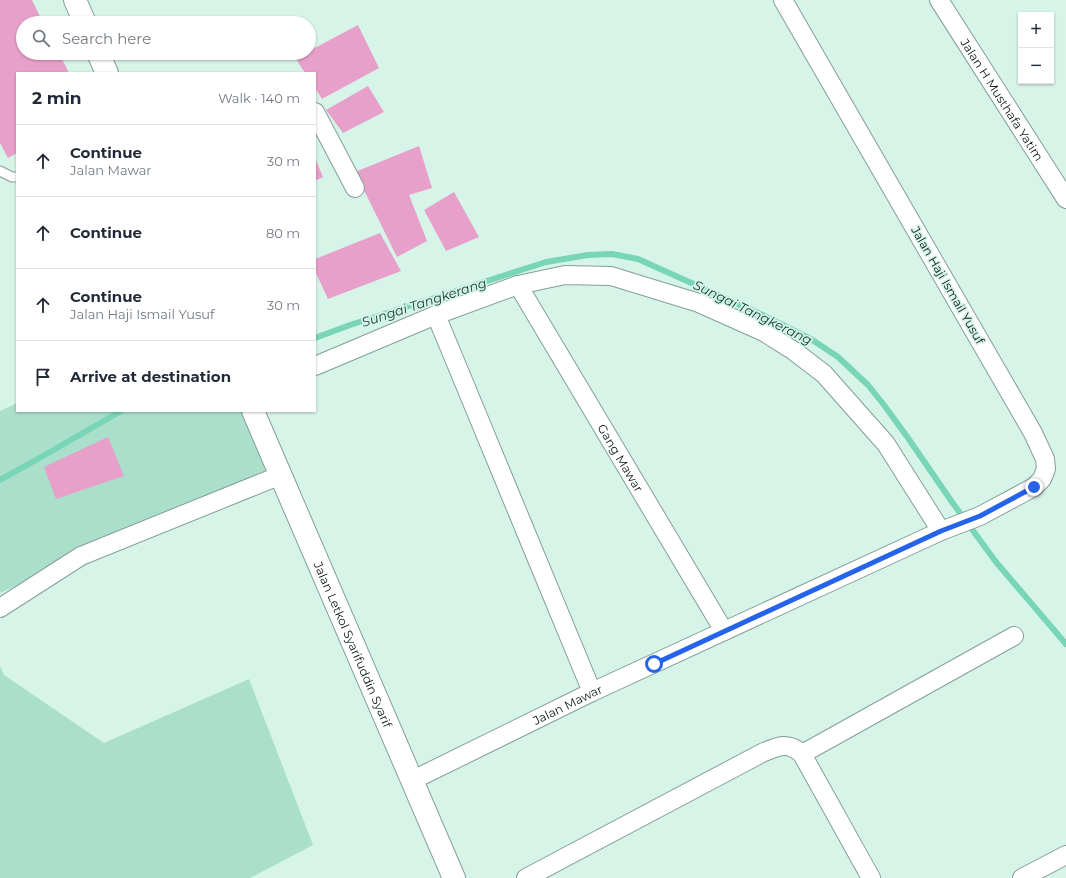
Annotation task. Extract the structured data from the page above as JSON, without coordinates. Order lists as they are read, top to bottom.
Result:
{
  "streets": {
    "street": [
      "Jalan H Musthafa Yatim",
      "Jalan Haji Ismail Yusuf",
      "Gang Mawar",
      "Jalan Letkol Syarifuddin Syarif",
      "Jalan Mawar"
    ]
  },
  "crossings": [
    ["Jalan Haji Ismail Yusuf", "Jalan Mawar"],
    ["Gang Mawar", "Jalan Mawar"],
    ["Jalan Letkol Syarifuddin Syarif", "Jalan Mawar"]
  ],
  "water": ["Sungai Tangkerang"],
  "page": {
    "map_buttons": ["+", "−"],
    "search": "Search here",
    "heading": ["2 min", "Walk · 140 m"],
    "list": [
      ["Continue", "Jalan Mawar", "30 m"],
      ["Continue", "80 m"],
      ["Continue", "Jalan Haji Ismail Yusuf", "30 m"],
      "Arrive at destination"
    ]
  }
}
